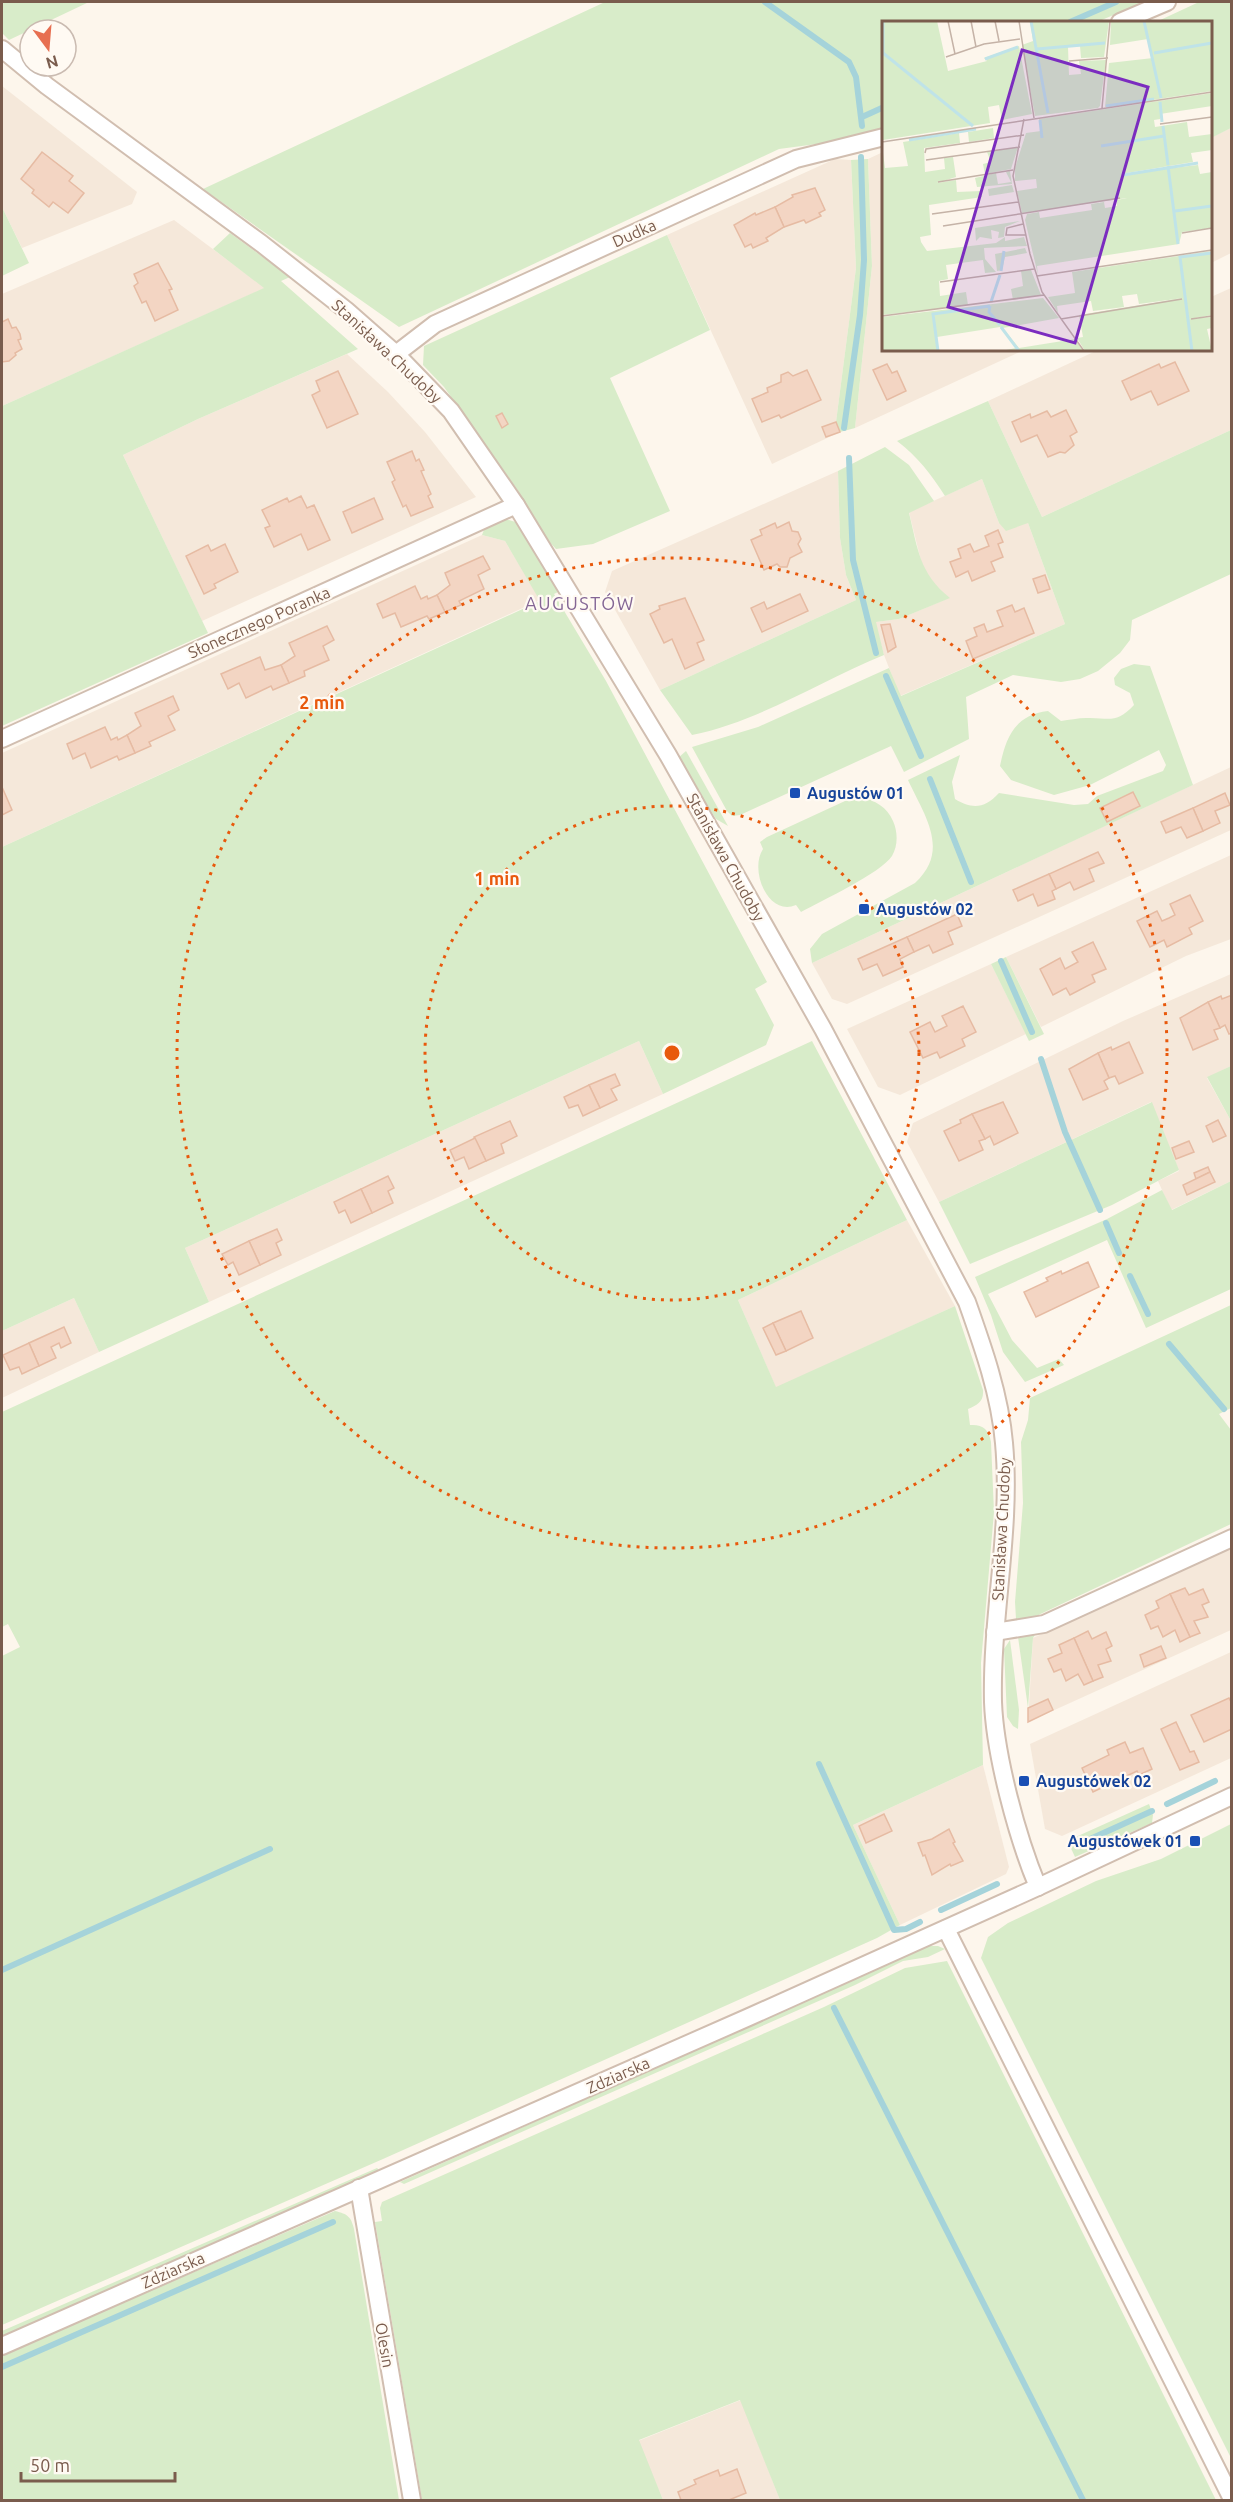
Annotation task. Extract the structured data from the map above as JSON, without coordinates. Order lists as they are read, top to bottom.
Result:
{
  "streets": {
    "street": [
      "Dudka",
      "Stanisława Chudoby",
      "Słonecznego Poranka",
      "Zdziarska",
      "Olesin"
    ]
  },
  "crossings": [
    ["Dudka", "Stanisława Chudoby"],
    ["Stanisława Chudoby", "Słonecznego Poranka"],
    ["Stanisława Chudoby", "Zdziarska"],
    ["Zdziarska", "Olesin"]
  ],
  "districts": ["AUGUSTÓW"],
  "places": {
    "transit": [
      "Augustów 01",
      "Augustów 02",
      "Augustówek 02",
      "Augustówek 01"
    ]
  },
  "scale_bar": "50 m",
  "north": "bottom",
  "rings": ["2 min", "1 min"]
}
